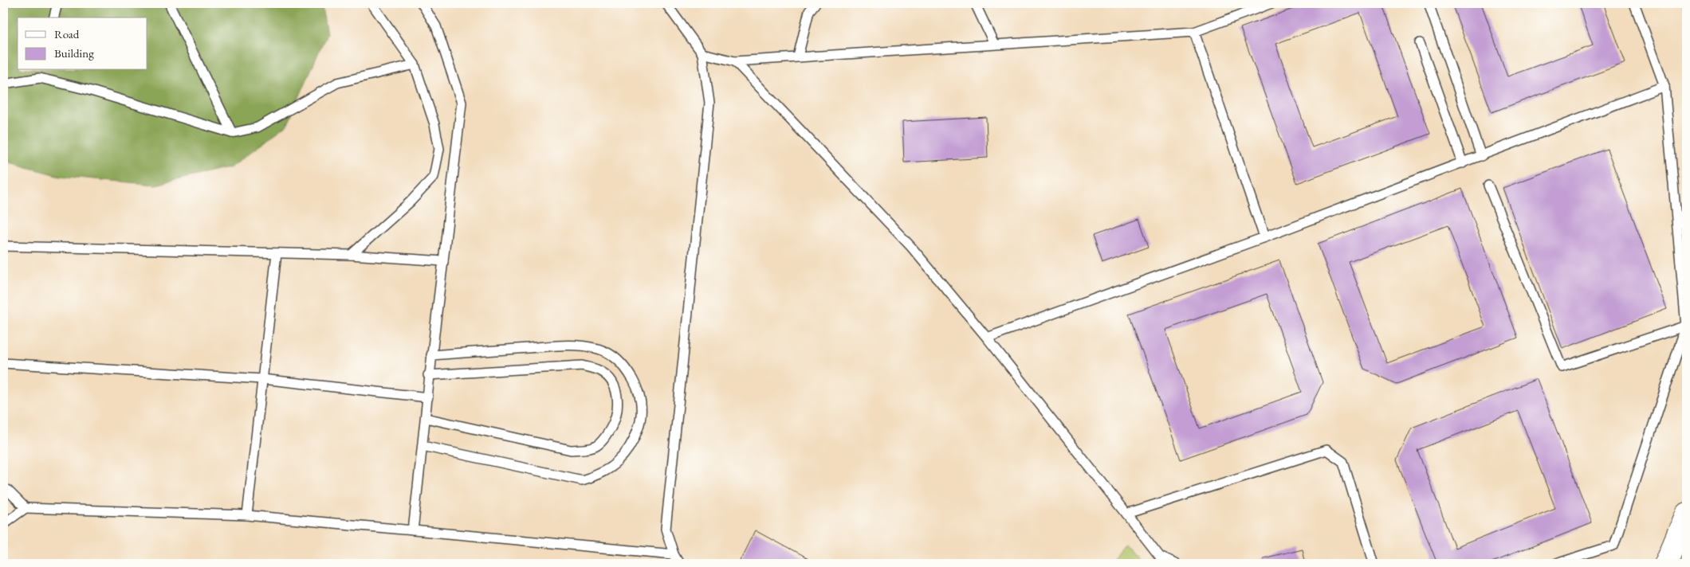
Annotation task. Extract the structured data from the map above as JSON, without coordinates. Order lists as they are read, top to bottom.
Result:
{
  "legend": ["Road", "Building"]
}
